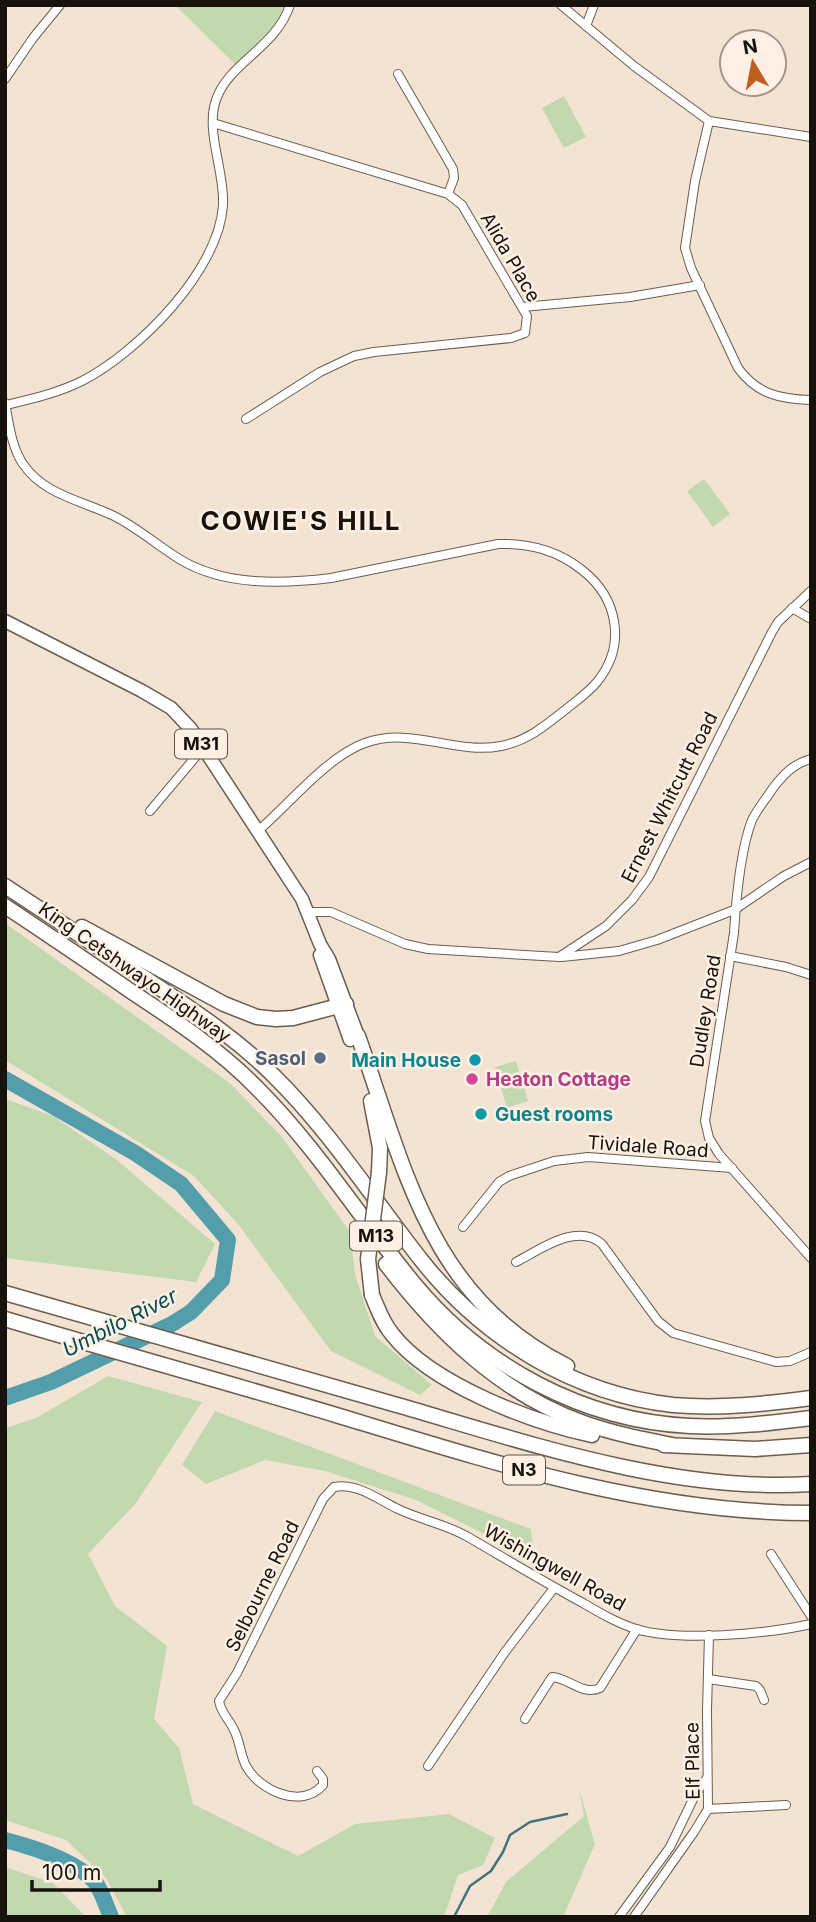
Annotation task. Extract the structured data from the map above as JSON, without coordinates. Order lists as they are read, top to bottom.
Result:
{
  "streets": {
    "highway": ["King Cetshwayo Highway", "M13", "N3"],
    "main road": ["M31"],
    "street": [
      "Alida Place",
      "Ernest Whitcutt Road",
      "Dudley Road",
      "Tividale Road",
      "Wishingwell Road",
      "Selbourne Road",
      "Elf Place"
    ]
  },
  "crossings": [
    ["Dudley Road", "Tividale Road"],
    ["Wishingwell Road", "Selbourne Road"],
    ["Wishingwell Road", "Elf Place"]
  ],
  "districts": ["COWIE'S HILL"],
  "water": ["Umbilo River"],
  "places": [
    "Sasol",
    "Main House",
    "Heaton Cottage",
    "Guest rooms"
  ],
  "scale_bar": "100 m",
  "north": "top"
}
